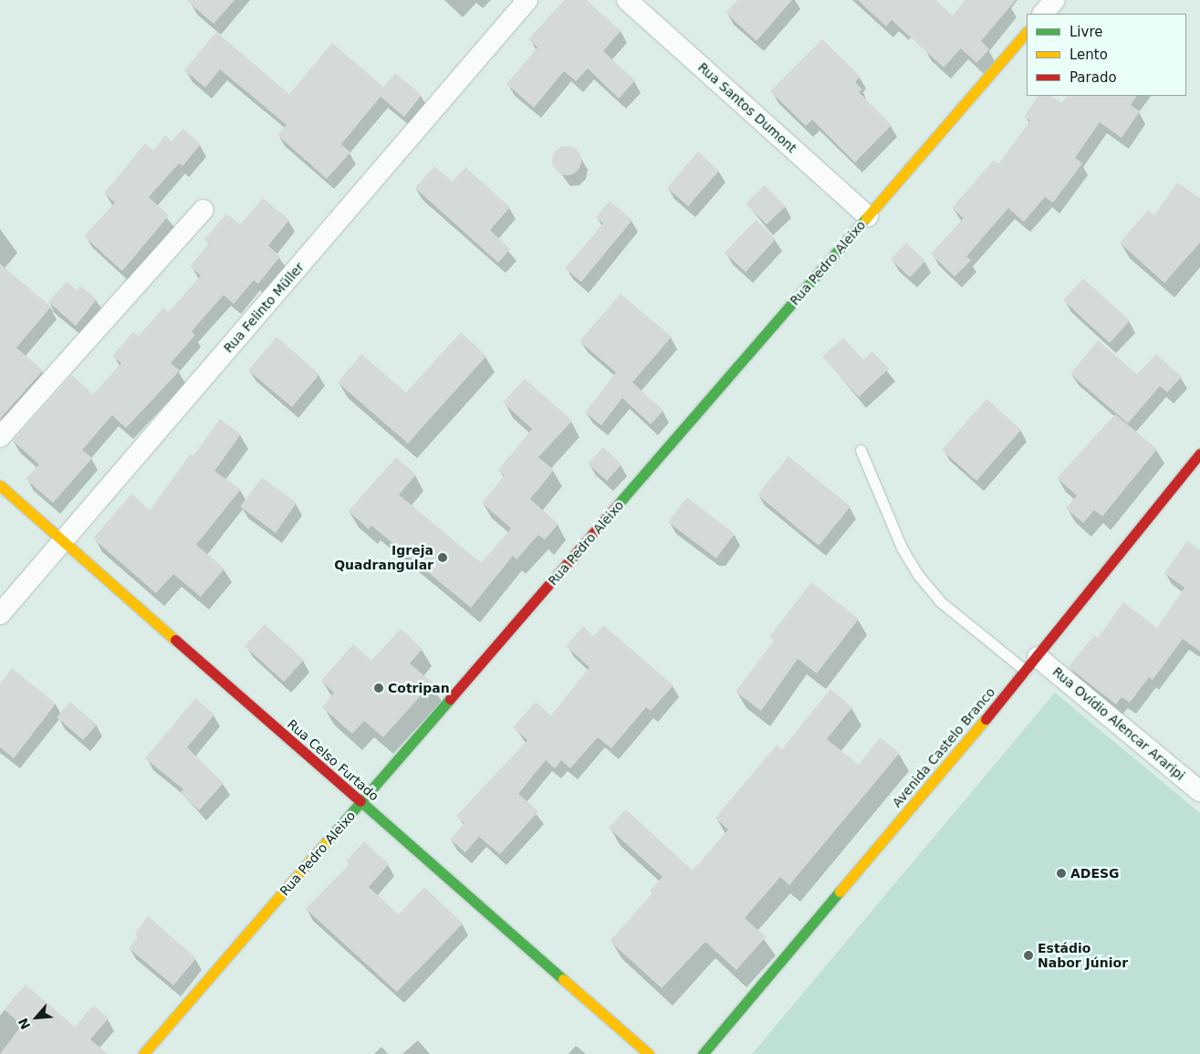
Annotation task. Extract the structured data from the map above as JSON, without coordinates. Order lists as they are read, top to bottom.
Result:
{
  "streets": {
    "main road": ["Rua Pedro Aleixo", "Avenida Castelo Branco", "Rua Celso Furtado"],
    "street": ["Rua Santos Dumont", "Rua Felinto Müller", "Rua Ovídio Alencar Araripi"]
  },
  "crossings": [
    ["Rua Santos Dumont", "Rua Pedro Aleixo"],
    ["Rua Pedro Aleixo", "Rua Celso Furtado"],
    ["Rua Felinto Müller", "Rua Celso Furtado"],
    ["Rua Ovídio Alencar Araripi", "Avenida Castelo Branco"]
  ],
  "places": [
    "Igreja Quadrangular",
    "Cotripan",
    "ADESG",
    "Estádio Nabor Júnior"
  ],
  "legend": ["Livre", "Lento", "Parado"],
  "north": "bottom left"
}
